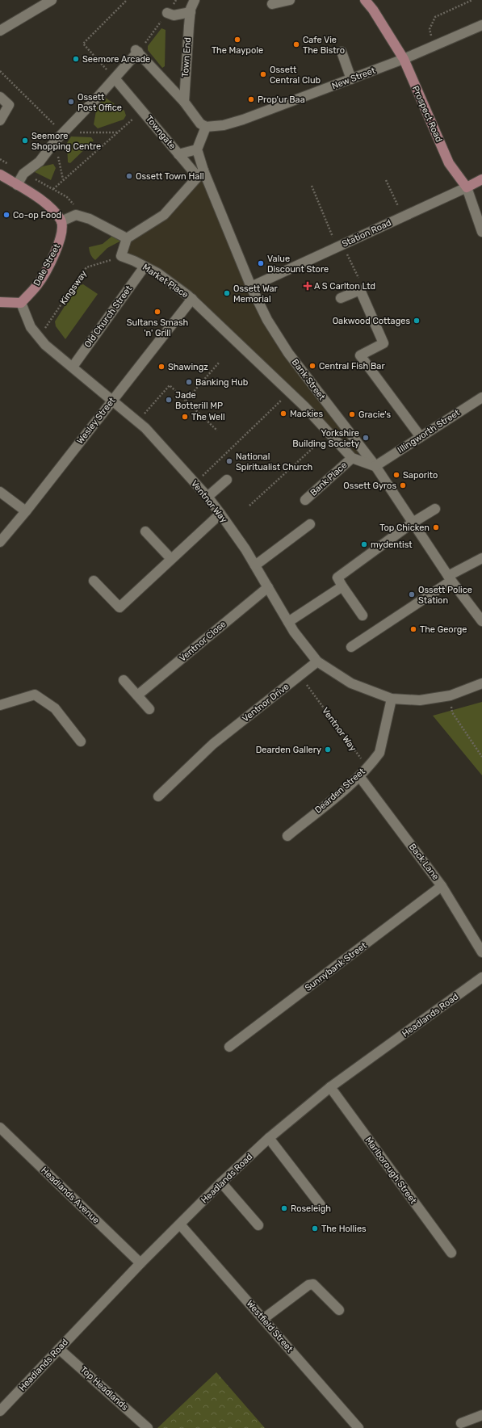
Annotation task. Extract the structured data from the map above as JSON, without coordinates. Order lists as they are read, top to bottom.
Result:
{
  "streets": {
    "main road": ["Prospect Road", "Station Road", "Dale Street"],
    "street": [
      "Town End",
      "New Street",
      "Towngate",
      "Market Place",
      "Old Church Street",
      "Bank Street",
      "Wesley Street",
      "Illingworth Street",
      "Bank Place",
      "Ventnor Way",
      "Ventnor Close",
      "Ventnor Drive",
      "Dearden Street",
      "Back Lane",
      "Sunnybank Street",
      "Headlands Road",
      "Marlborough Street",
      "Headlands Avenue",
      "Westfield Street",
      "Top Headlands"
    ],
    "path": ["Kingsway"]
  },
  "crossings": [
    ["New Street", "Prospect Road"],
    ["Prospect Road", "Station Road"],
    ["Station Road", "Bank Street"],
    ["Dale Street", "Ventnor Way"],
    ["Market Place", "Kingsway"],
    ["Market Place", "Old Church Street"],
    ["Market Place", "Bank Street"],
    ["Market Place", "Wesley Street"],
    ["Kingsway", "Ventnor Way"],
    ["Old Church Street", "Ventnor Way"],
    ["Bank Street", "Illingworth Street"],
    ["Bank Street", "Bank Place"],
    ["Wesley Street", "Ventnor Way"],
    ["Ventnor Way", "Ventnor Close"],
    ["Ventnor Way", "Ventnor Drive"],
    ["Ventnor Way", "Dearden Street"],
    ["Dearden Street", "Back Lane"],
    ["Back Lane", "Sunnybank Street"],
    ["Headlands Road", "Marlborough Street"],
    ["Headlands Road", "Headlands Avenue"],
    ["Headlands Road", "Westfield Street"],
    ["Headlands Road", "Top Headlands"]
  ],
  "places": {
    "other": [
      "The Maypole",
      "Cafe Vie The Bistro",
      "Seemore Arcade",
      "Ossett Central Club",
      "Prop'ur Baa",
      "Ossett Post Office",
      "Seemore Shopping Centre",
      "Ossett Town Hall",
      "Co-op Food",
      "Value Discount Store",
      "Ossett War Memorial",
      "Sultans Smash 'n' Grill",
      "Oakwood Cottages",
      "Central Fish Bar",
      "Shawingz",
      "Banking Hub",
      "Jade Botterill MP",
      "Mackies",
      "Gracie's",
      "The Well",
      "Yorkshire Building Society",
      "National Spiritualist Church",
      "Saporito",
      "Ossett Gyros",
      "Top Chicken",
      "mydentist",
      "Ossett Police Station",
      "The George",
      "Dearden Gallery",
      "Roseleigh",
      "The Hollies"
    ],
    "health": ["A S Carlton Ltd"]
  }
}
